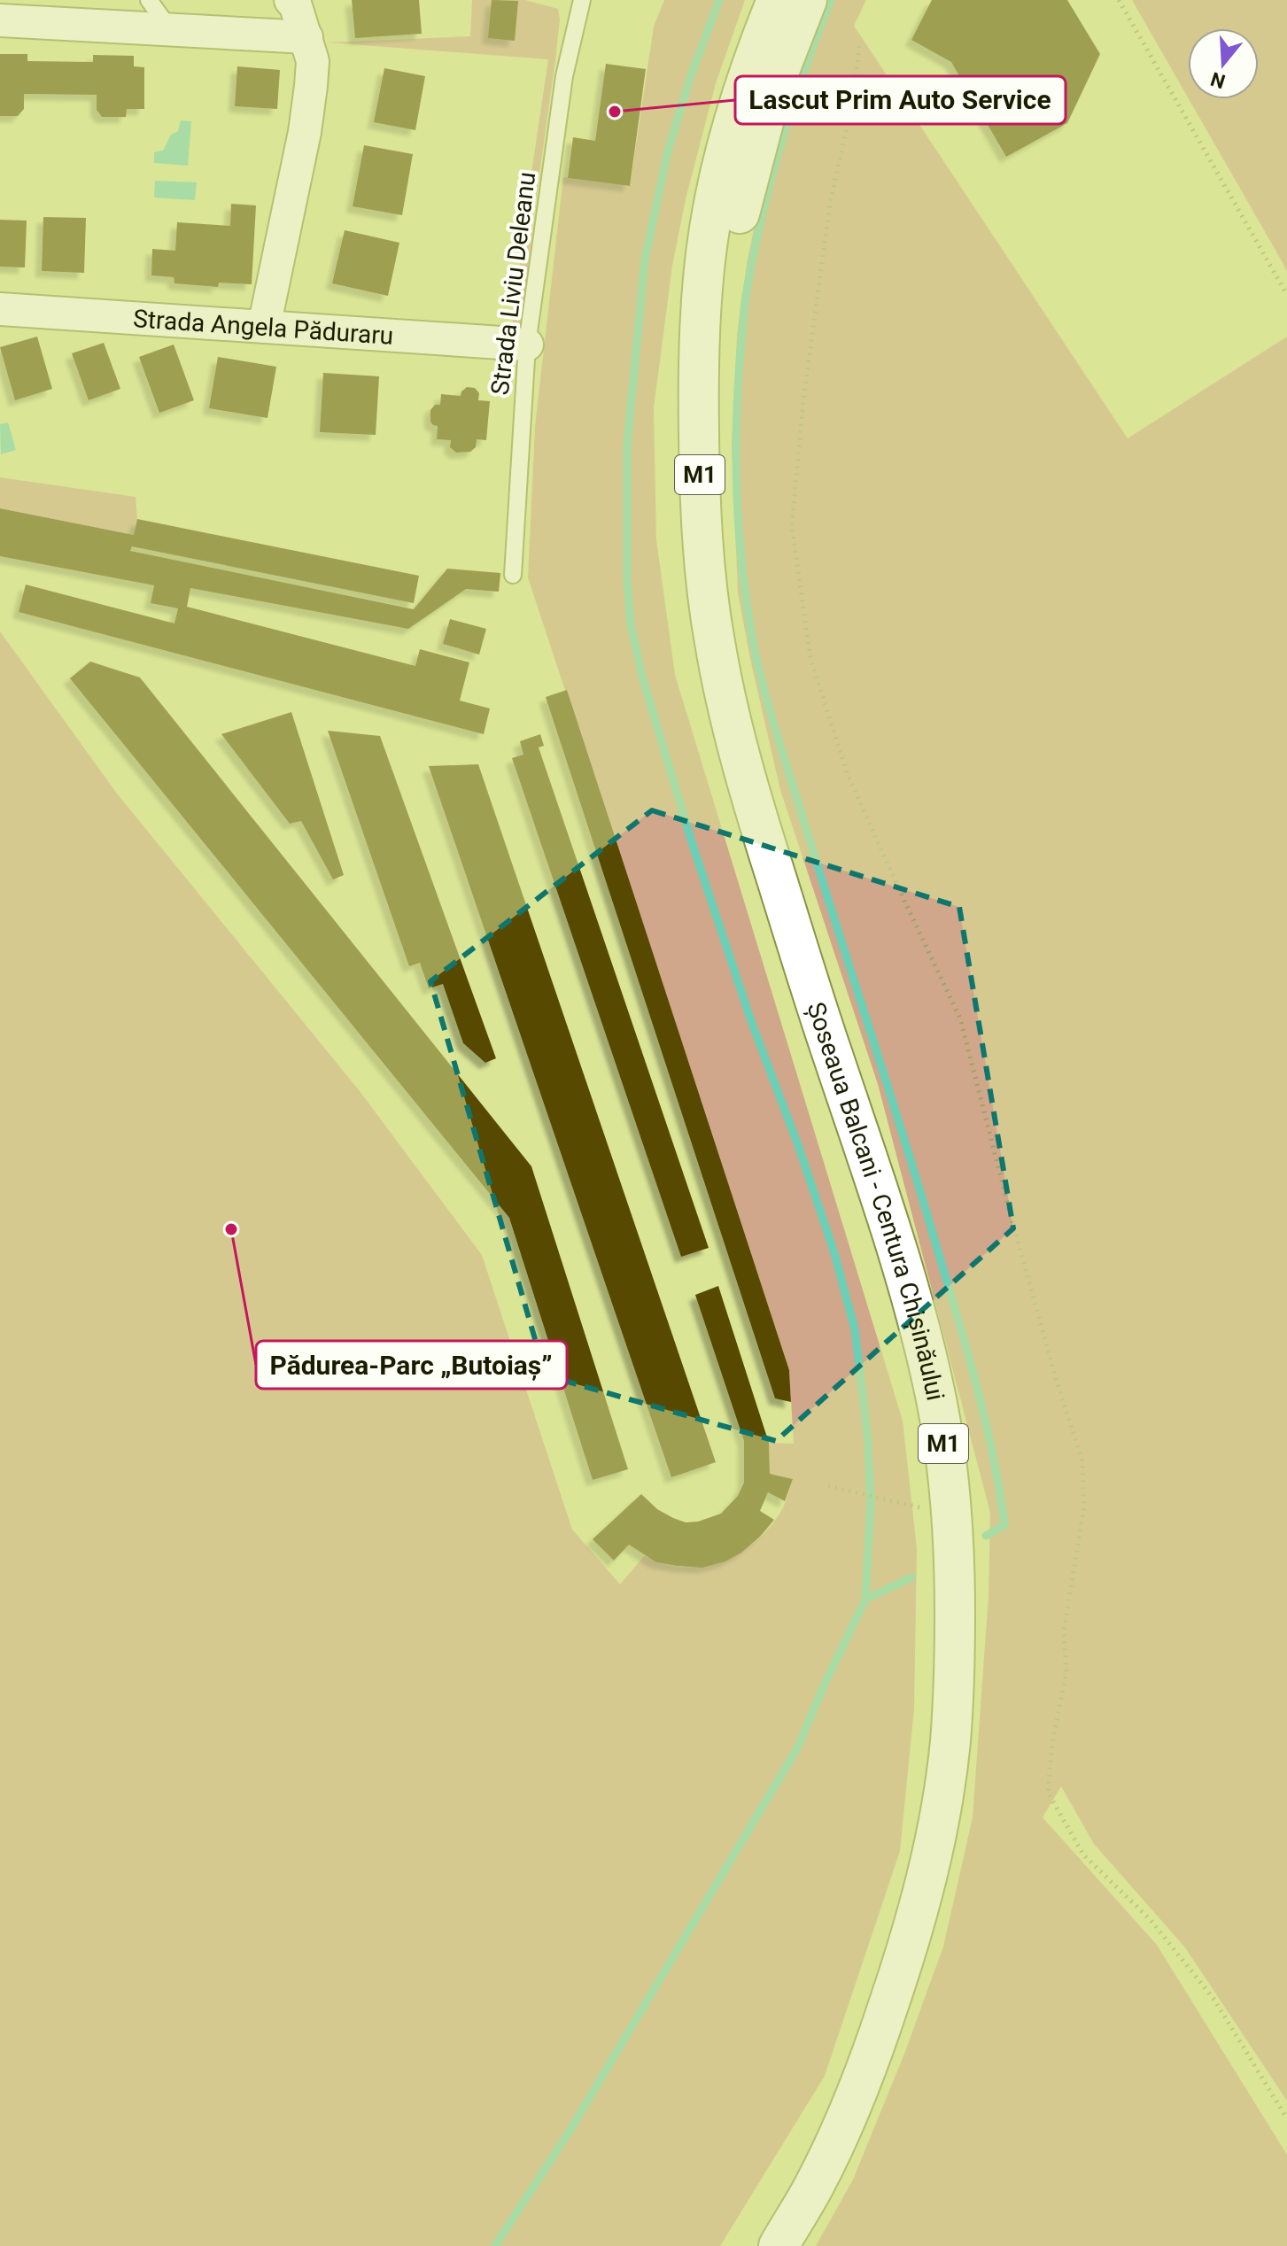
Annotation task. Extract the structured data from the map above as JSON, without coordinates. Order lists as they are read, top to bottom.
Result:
{
  "streets": {
    "highway": ["M1", "Șoseaua Balcani - Centura Chișinăului"],
    "street": ["Strada Angela Păduraru"],
    "lane": ["Strada Liviu Deleanu"]
  },
  "crossings": [
    ["Strada Liviu Deleanu", "Strada Angela Păduraru"],
    ["M1", "Șoseaua Balcani - Centura Chișinăului"]
  ],
  "places": ["Lascut Prim Auto Service", "Pădurea-Parc „Butoiaș”"],
  "north": "bottom"
}
